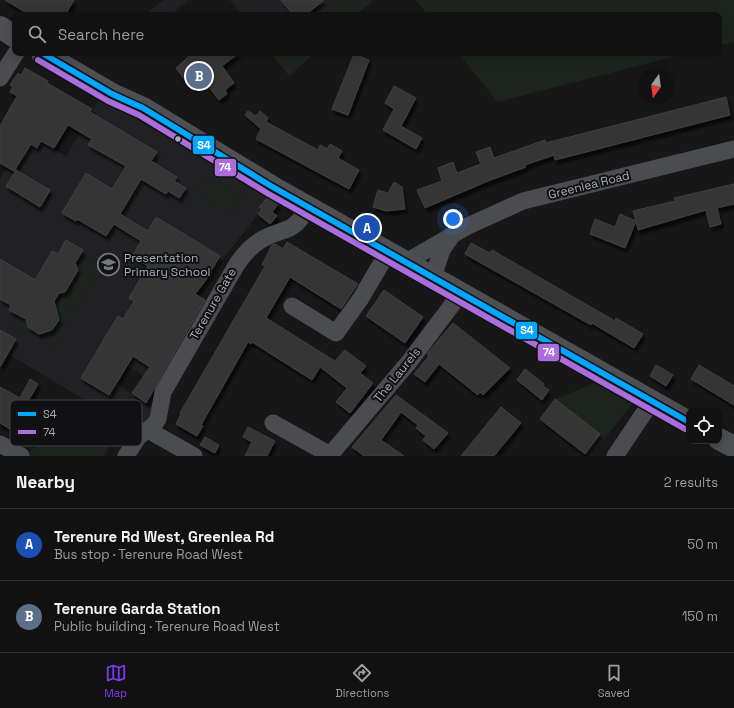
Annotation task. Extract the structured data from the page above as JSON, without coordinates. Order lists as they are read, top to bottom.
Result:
{
  "streets": {
    "street": ["Greenlea Road", "Terenure Gate", "The Laurels"]
  },
  "places": {
    "school or university": ["Presentation Primary School"]
  },
  "lines": ["transit line S4", "transit line 74"],
  "legend": ["S4", "74"],
  "north": "bottom",
  "page": {
    "search": "Search here",
    "pins": ["B", "A"],
    "heading": ["Nearby", "2 results"],
    "list": [
      {
        "mark": "A",
        "name": "Terenure Rd West, Greenlea Rd",
        "note": "Bus stop · Terenure Road West",
        "value": "50 m"
      },
      {
        "mark": "B",
        "name": "Terenure Garda Station",
        "note": "Public building · Terenure Road West",
        "value": "150 m"
      }
    ],
    "nav": ["Map", "Directions", "Saved"]
  }
}
